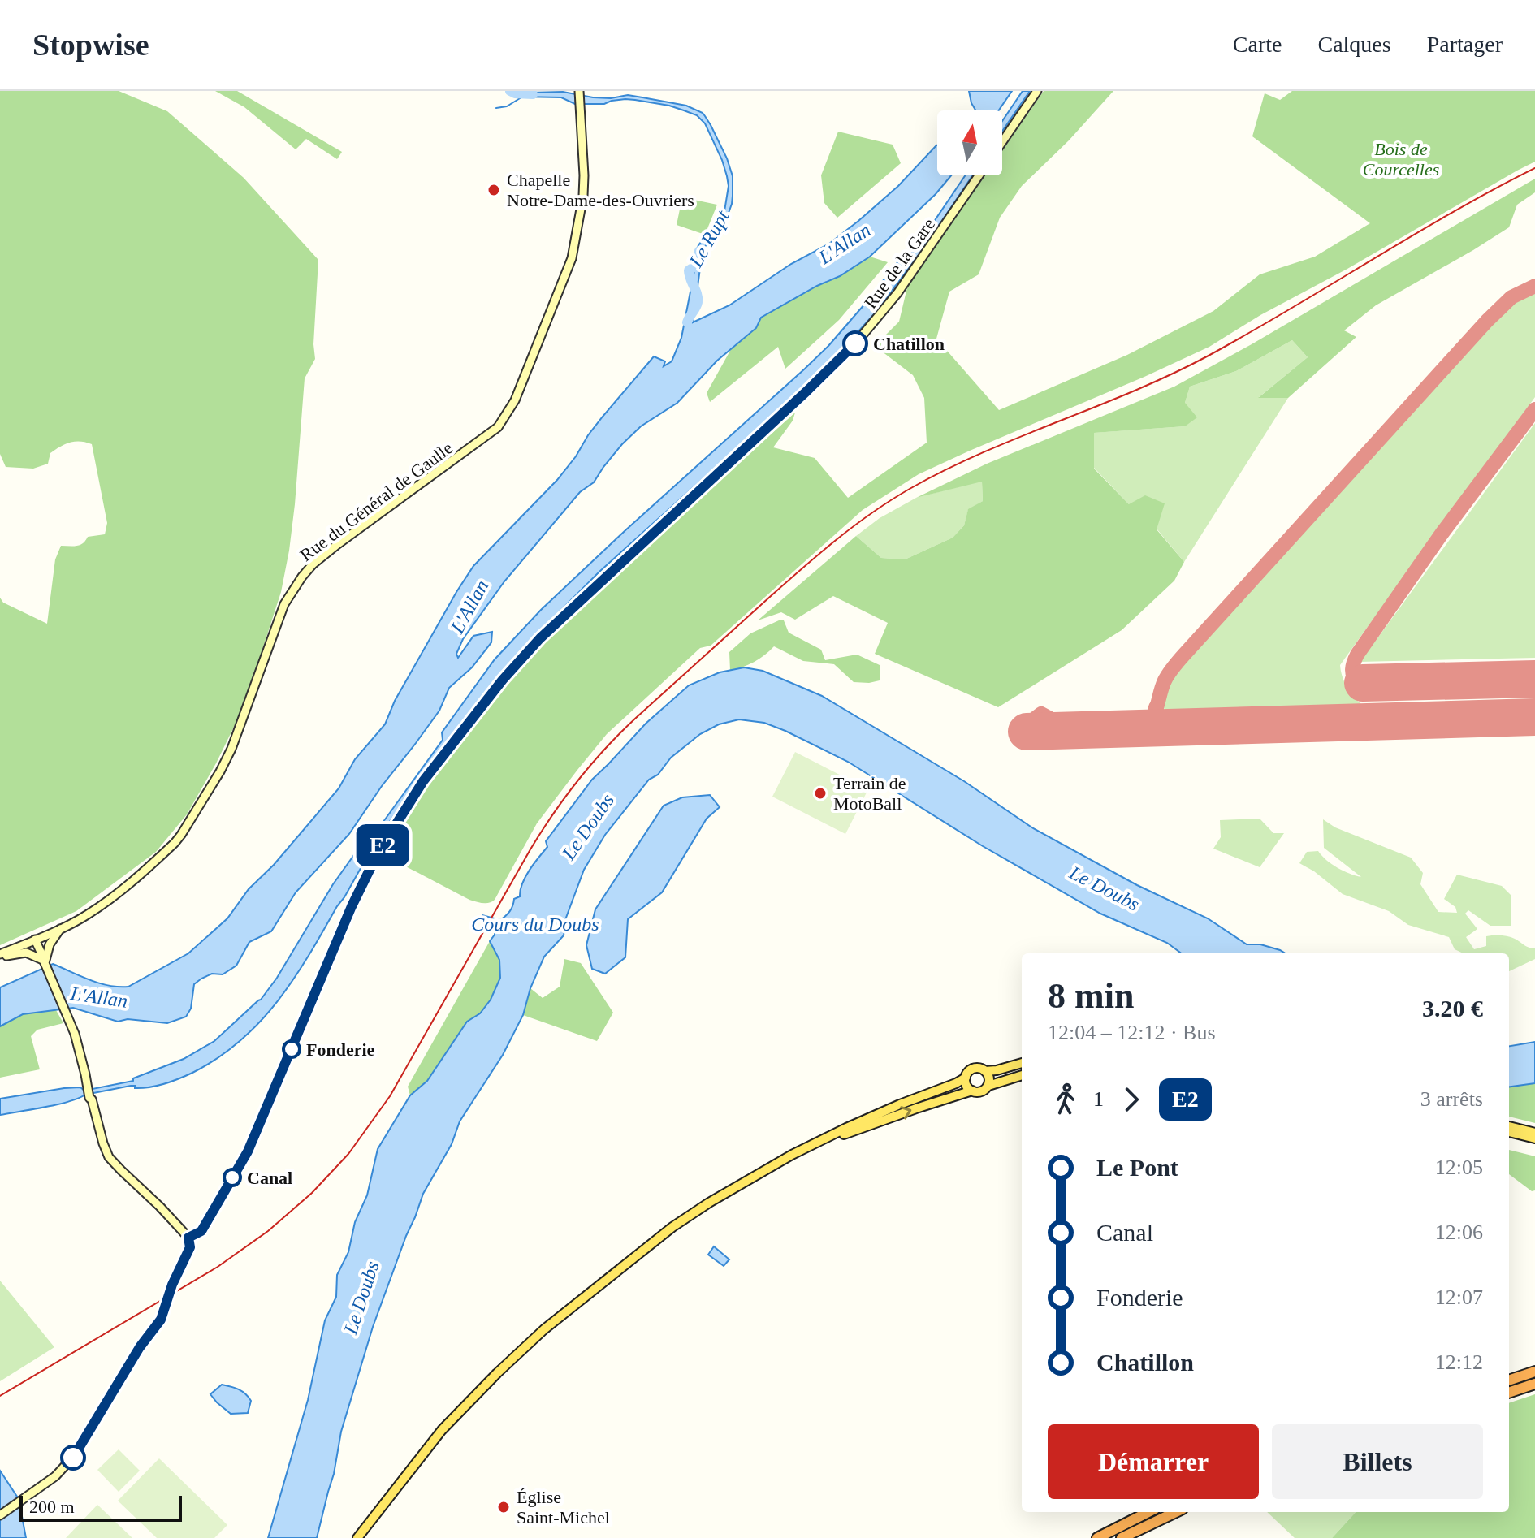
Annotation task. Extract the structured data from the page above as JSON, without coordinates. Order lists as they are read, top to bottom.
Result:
{
  "streets": {
    "main road": ["Rue de la Gare", "Rue du Général de Gaulle"]
  },
  "water": [
    "Le Rupt",
    "L'Allan",
    "Le Doubs",
    "Cours du Doubs"
  ],
  "parks": ["Bois de Courcelles"],
  "places": [
    "Chapelle Notre-Dame-des-Ouvriers",
    "Chatillon",
    "Terrain de MotoBall",
    "Fonderie",
    "Canal",
    "Église Saint-Michel"
  ],
  "lines": ["bus line E2"],
  "scale_bar": "200 m",
  "north": "top",
  "page": {
    "header": "Stopwise",
    "nav": ["Carte", "Calques", "Partager"],
    "on_map": "E2",
    "heading": ["8 min", "12:04 – 12:12 · Bus", "3.20 €"],
    "legs": ["1", "E2", "3 arrêts"],
    "list": [
      {
        "name": "Le Pont",
        "value": "12:05"
      },
      {
        "name": "Canal",
        "value": "12:06"
      },
      {
        "name": "Fonderie",
        "value": "12:07"
      },
      {
        "name": "Chatillon",
        "value": "12:12"
      }
    ],
    "buttons": ["Démarrer", "Billets"],
    "scale": "200 m"
  }
}
